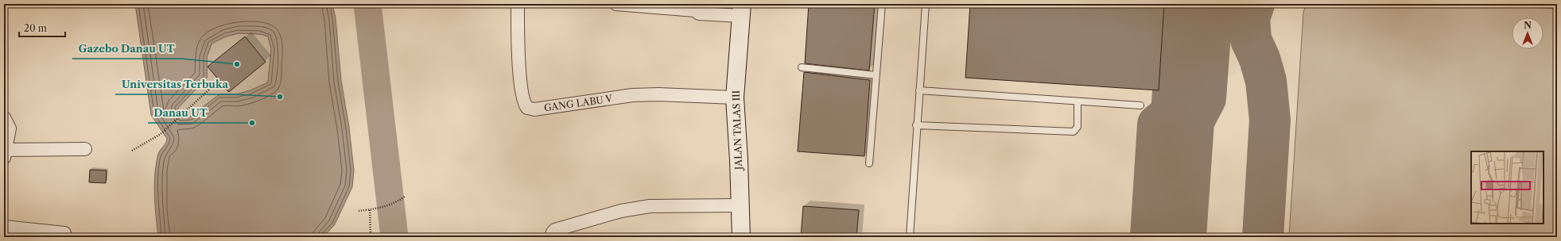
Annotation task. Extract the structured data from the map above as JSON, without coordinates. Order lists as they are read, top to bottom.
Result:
{
  "streets": {
    "street": ["GANG LABU V", "JALAN TALAS III"]
  },
  "crossings": [
    ["GANG LABU V", "JALAN TALAS III"]
  ],
  "places": ["Gazebo Danau UT", "Universitas Terbuka", "Danau UT"],
  "scale_bar": "20 m",
  "north": "top"
}
